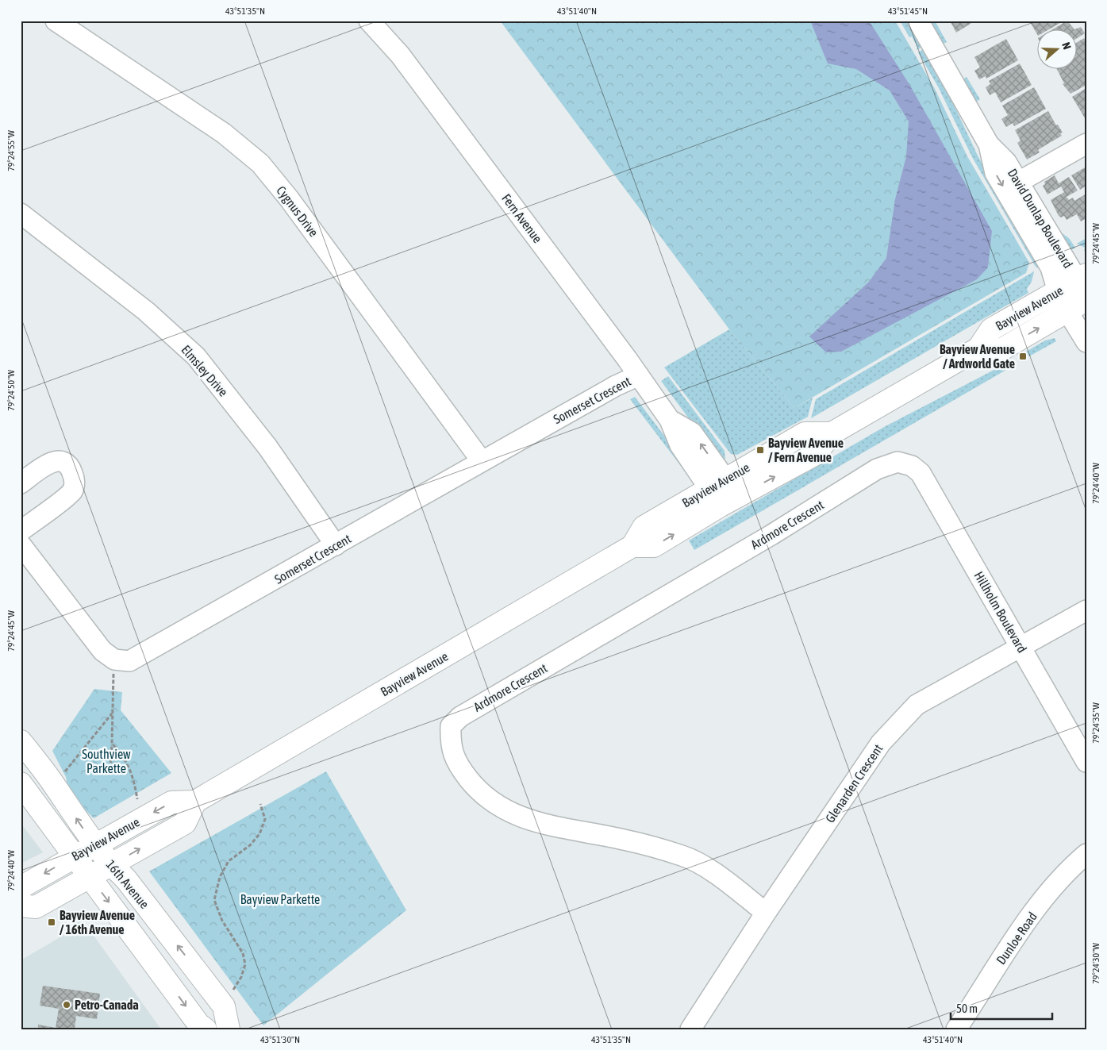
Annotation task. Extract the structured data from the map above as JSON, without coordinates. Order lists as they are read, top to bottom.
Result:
{
  "streets": {
    "main road": ["Bayview Avenue", "16th Avenue"],
    "street": [
      "Cygnus Drive",
      "Fern Avenue",
      "David Dunlap Boulevard",
      "Elmsley Drive",
      "Somerset Crescent",
      "Ardmore Crescent",
      "Hillholm Boulevard",
      "Glenarden Crescent",
      "Dunloe Road"
    ]
  },
  "crossings": [
    ["Cygnus Drive", "Somerset Crescent"],
    ["Fern Avenue", "Bayview Avenue"],
    ["Fern Avenue", "Somerset Crescent"],
    ["David Dunlap Boulevard", "Bayview Avenue"],
    ["Bayview Avenue", "16th Avenue"],
    ["Elmsley Drive", "Somerset Crescent"],
    ["Ardmore Crescent", "Hillholm Boulevard"],
    ["Ardmore Crescent", "Glenarden Crescent"],
    ["Hillholm Boulevard", "Glenarden Crescent"]
  ],
  "parks": ["Southview Parkette", "Bayview Parkette"],
  "places": {
    "transit": ["Bayview Avenue / Ardworld Gate", "Bayview Avenue / Fern Avenue", "Bayview Avenue / 16th Avenue"],
    "other": ["Petro-Canada"]
  },
  "scale_bar": "50 m",
  "north": "right",
  "coordinates": [
    "43°51'35\"N",
    "43°51'40\"N",
    "43°51'45\"N",
    "79°24'55\"W",
    "79°24'45\"W",
    "79°24'50\"W",
    "79°24'40\"W",
    "79°24'35\"W",
    "79°24'30\"W",
    "43°51'30\"N"
  ]
}
